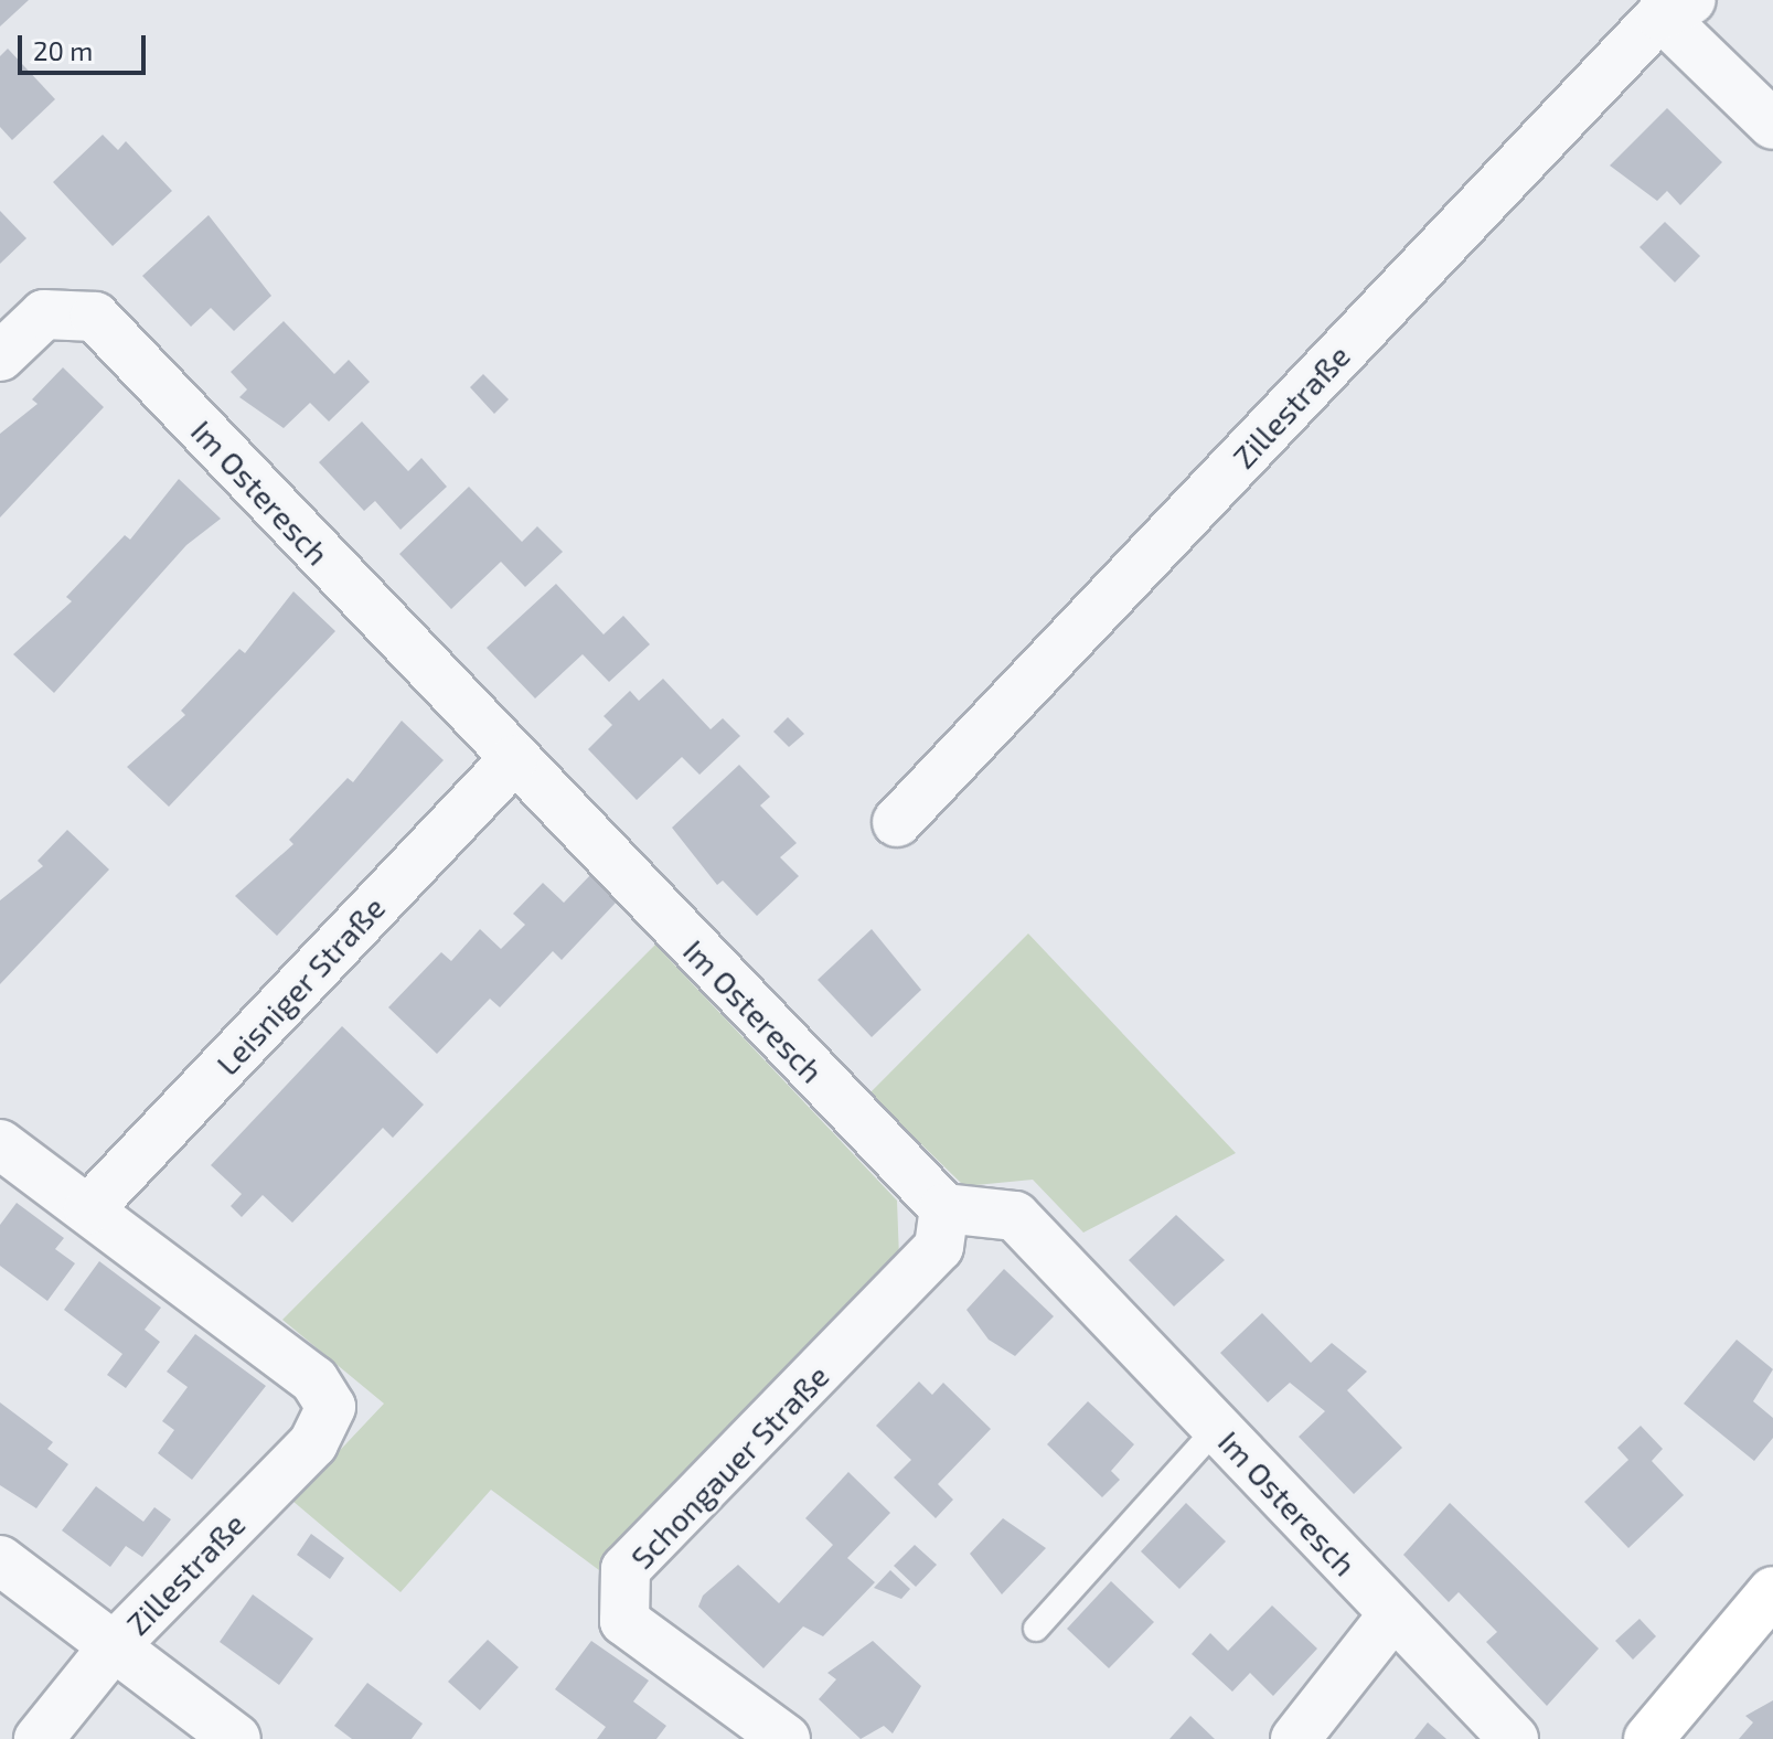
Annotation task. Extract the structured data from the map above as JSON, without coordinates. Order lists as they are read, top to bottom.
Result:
{
  "streets": {
    "street": [
      "Zillestraße",
      "Im Osteresch",
      "Leisniger Straße",
      "Schongauer Straße"
    ]
  },
  "crossings": [
    ["Zillestraße", "Leisniger Straße"],
    ["Im Osteresch", "Leisniger Straße"],
    ["Im Osteresch", "Schongauer Straße"]
  ],
  "scale_bar": "20 m"
}
